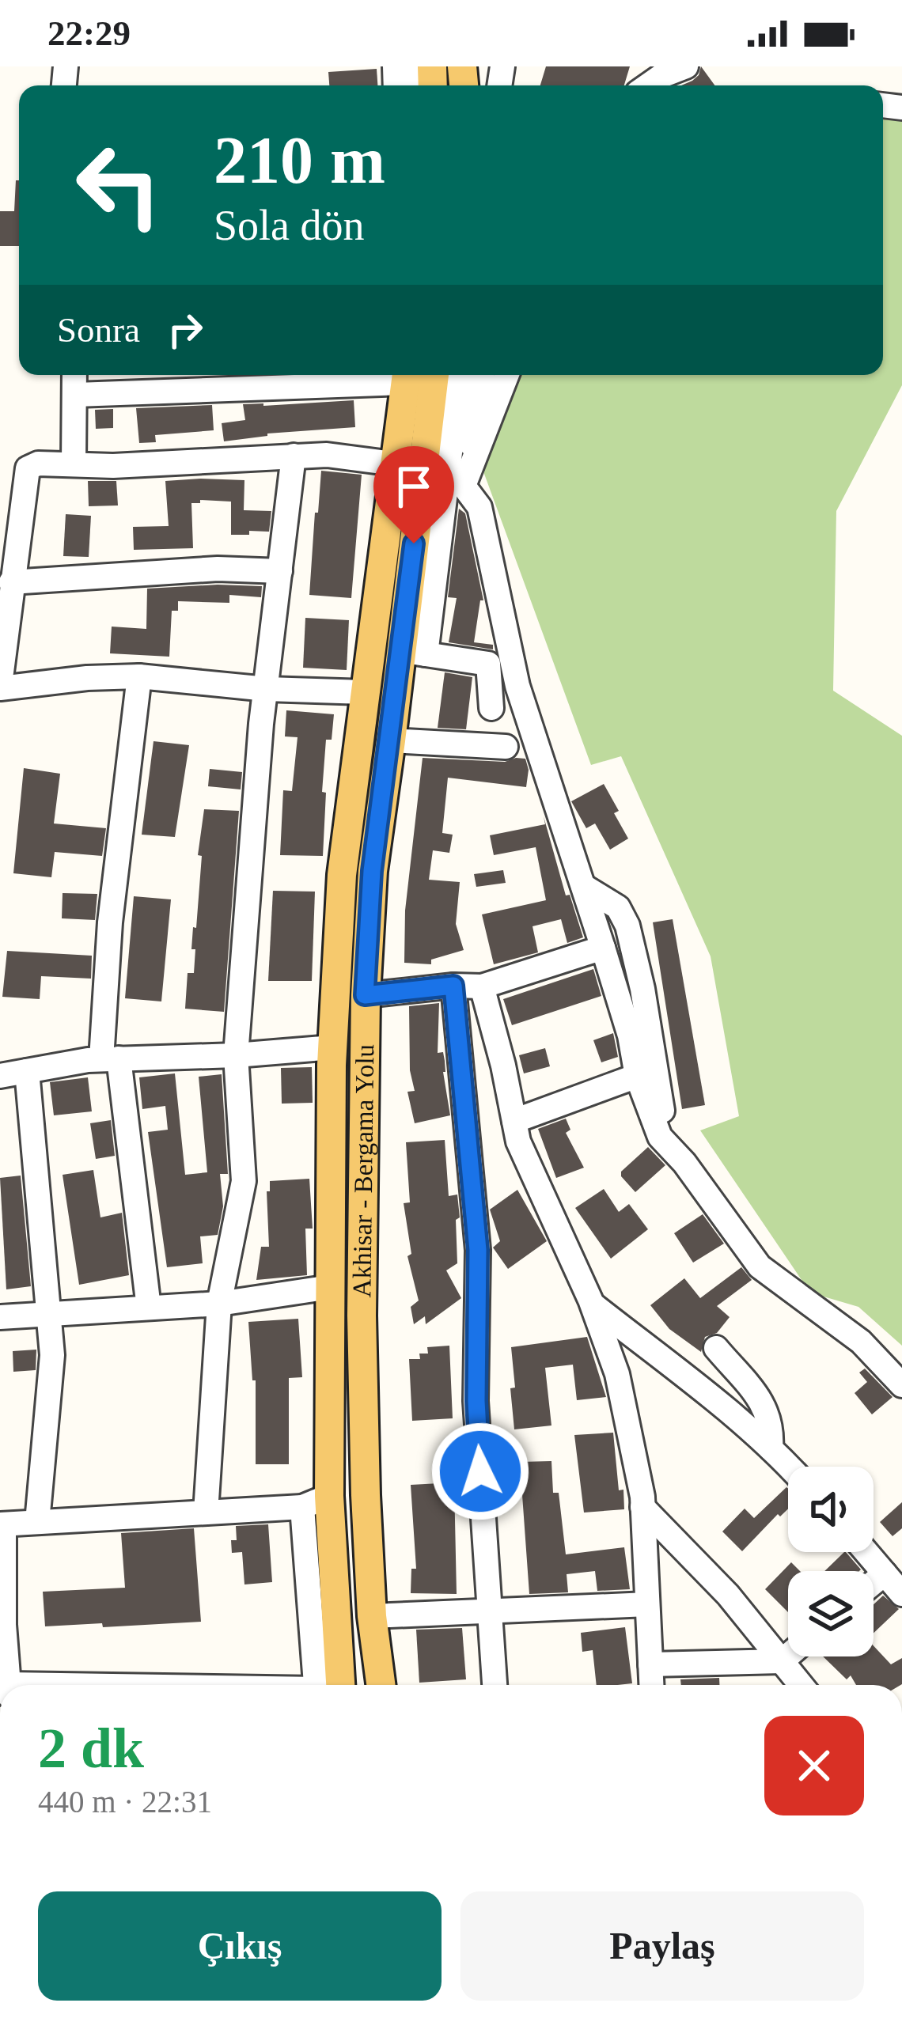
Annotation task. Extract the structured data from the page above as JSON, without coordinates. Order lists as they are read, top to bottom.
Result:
{
  "streets": {
    "main road": ["Akhisar - Bergama Yolu"]
  },
  "page": {
    "status": "22:29",
    "turn": ["210 m", "Sola dön"],
    "then": "Sonra",
    "heading": ["2 dk", "440 m · 22:31"],
    "buttons": ["Çıkış", "Paylaş"]
  }
}
